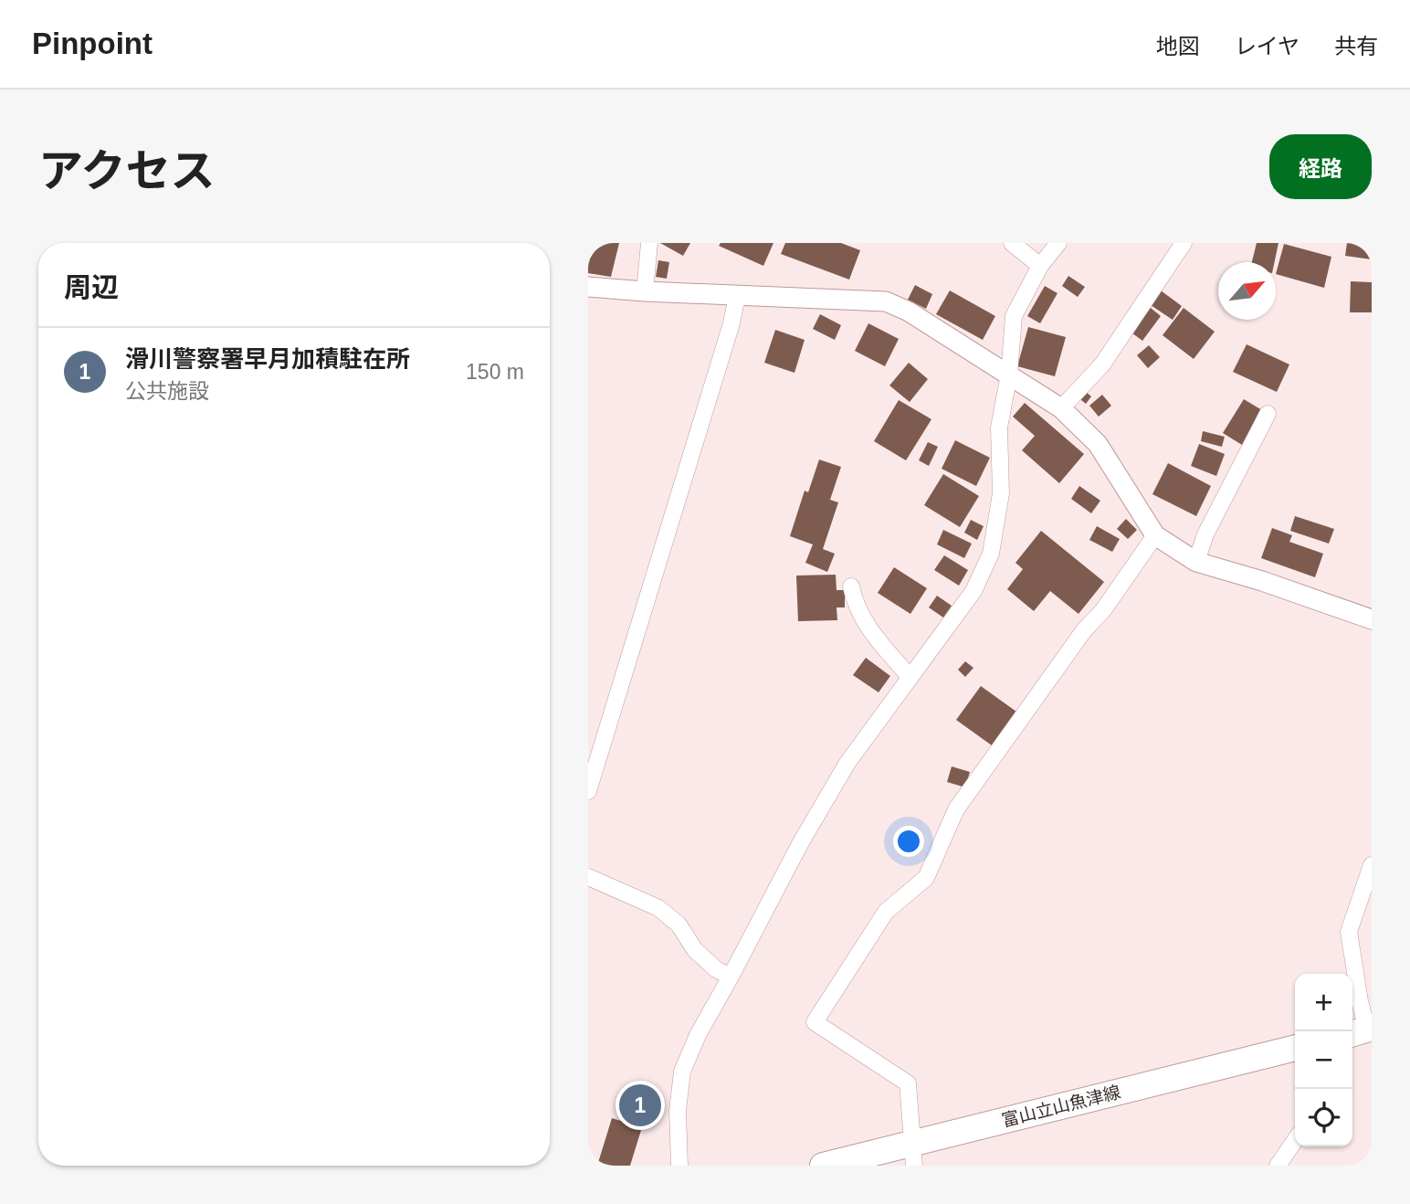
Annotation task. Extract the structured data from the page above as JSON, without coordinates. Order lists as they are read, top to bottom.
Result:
{
  "streets": {
    "main road": ["富山立山魚津線"]
  },
  "north": "top right",
  "page": {
    "header": "Pinpoint",
    "nav": ["地図", "レイヤ", "共有"],
    "title": "アクセス",
    "buttons": "経路",
    "heading": "周辺",
    "list": [
      {
        "mark": "1",
        "name": "滑川警察署早月加積駐在所",
        "note": "公共施設",
        "value": "150 m"
      }
    ],
    "map_buttons": ["+", "−"],
    "pins": "1"
  }
}
